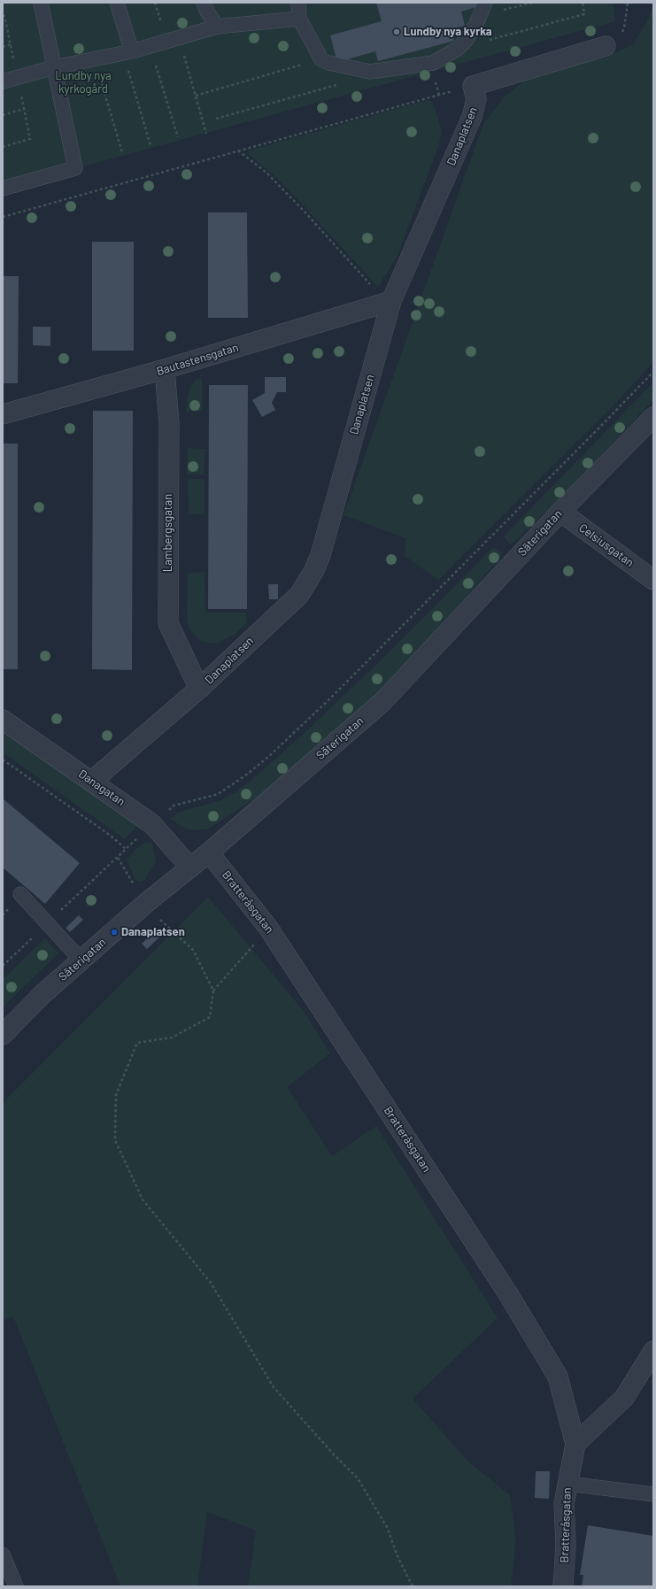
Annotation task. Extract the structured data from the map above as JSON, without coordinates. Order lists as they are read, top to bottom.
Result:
{
  "streets": {
    "street": [
      "Danaplatsen",
      "Bautastensgatan",
      "Lambergsgatan",
      "Säterigatan",
      "Celsiusgatan",
      "Danagatan",
      "Bratteråsgatan"
    ]
  },
  "crossings": [
    ["Danaplatsen", "Bautastensgatan"],
    ["Danaplatsen", "Lambergsgatan"],
    ["Danaplatsen", "Danagatan"],
    ["Bautastensgatan", "Lambergsgatan"],
    ["Säterigatan", "Celsiusgatan"],
    ["Säterigatan", "Danagatan"],
    ["Säterigatan", "Bratteråsgatan"]
  ],
  "parks": ["Lundby nya kyrkogård"],
  "places": ["Lundby nya kyrka", "Danaplatsen"]
}
